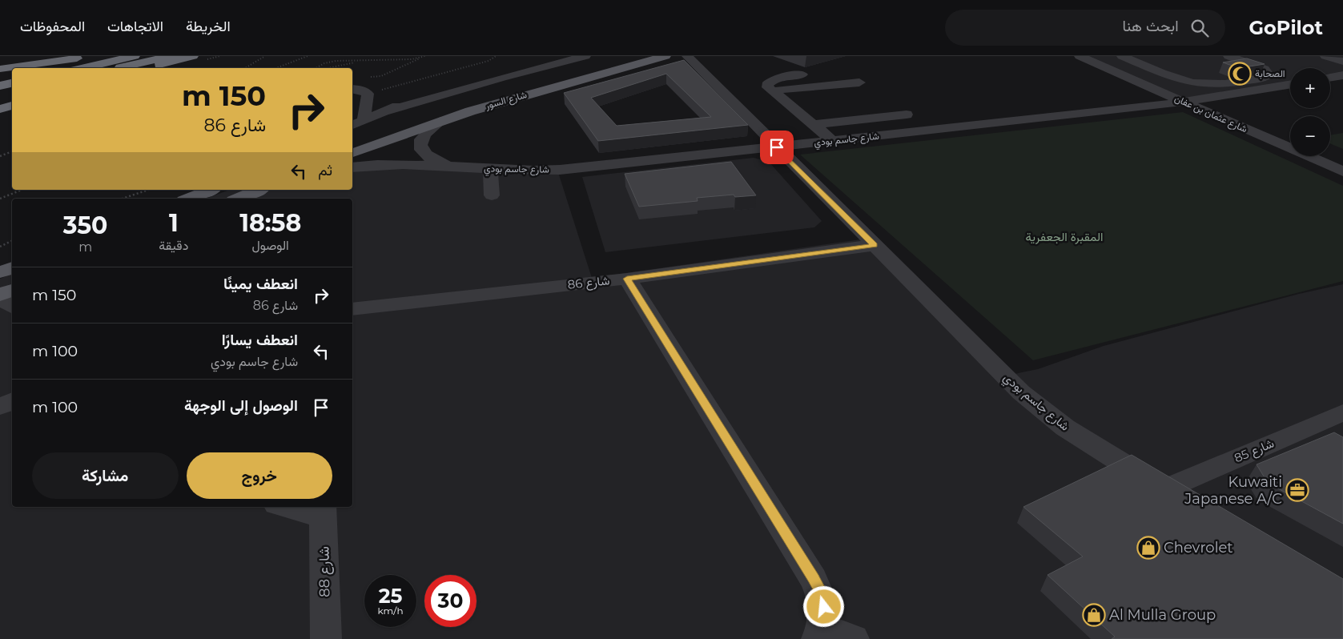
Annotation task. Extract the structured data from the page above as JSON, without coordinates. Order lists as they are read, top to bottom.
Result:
{
  "streets": {
    "main road": ["شارع السور"],
    "street": [
      "شارع عثمان بن عفان",
      "شارع جاسم بودي",
      "شارع 86",
      "شارع 85",
      "شارع 88"
    ]
  },
  "crossings": [
    ["شارع السور", "شارع جاسم بودي"],
    ["شارع عثمان بن عفان", "شارع جاسم بودي"],
    ["شارع جاسم بودي", "شارع 86"],
    ["شارع جاسم بودي", "شارع 85"]
  ],
  "parks": ["المقبرة الجعفرية"],
  "places": {
    "mosque": ["الصحابة"],
    "office": ["Kuwaiti Japanese A/C"],
    "shop": ["Chevrolet", "Al Mulla Group"]
  },
  "page": {
    "header": "GoPilot",
    "search": "ابحث هنا",
    "nav": ["الخريطة", "الاتجاهات", "المحفوظات"],
    "map_buttons": ["+", "−"],
    "turn": ["150 m", "شارع 86"],
    "then": "ثم",
    "eta": [
      "18:58",
      "الوصول",
      "1",
      "دقيقة",
      "350",
      "m"
    ],
    "list": [
      {
        "name": "انعطف يمينًا",
        "note": "شارع 86",
        "value": "150 m"
      },
      {
        "name": "انعطف يسارًا",
        "note": "شارع جاسم بودي",
        "value": "100 m"
      },
      {
        "name": "الوصول إلى الوجهة",
        "value": "100 m"
      }
    ],
    "buttons": ["خروج", "مشاركة"],
    "speed": "25 km/h",
    "limit": "30"
  }
}
